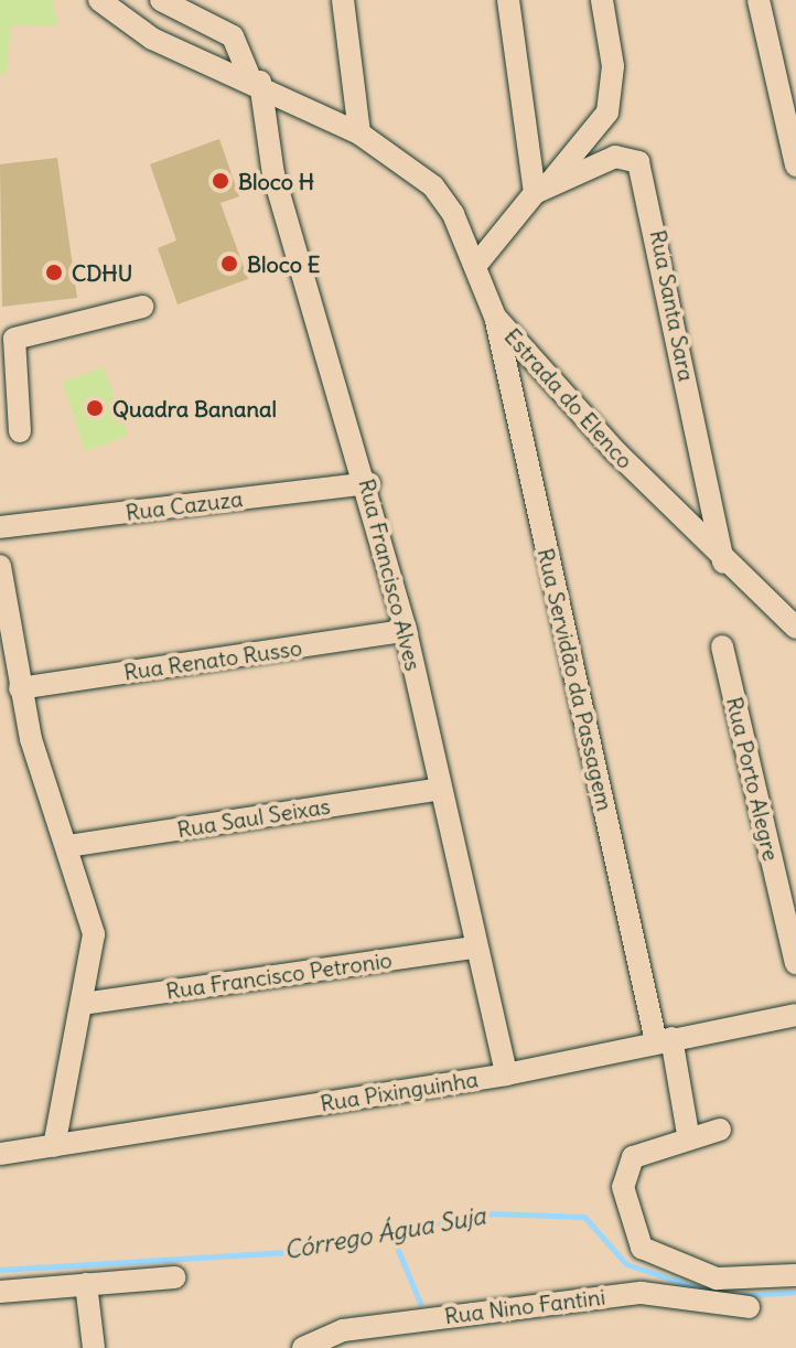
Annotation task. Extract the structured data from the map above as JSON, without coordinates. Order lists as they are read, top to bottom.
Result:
{
  "streets": {
    "street": [
      "Rua Santa Sara",
      "Estrada do Elenco",
      "Rua Cazuza",
      "Rua Francisco Alves",
      "Rua Renato Russo",
      "Rua Servidão da Passagem",
      "Rua Porto Alegre",
      "Rua Saul Seixas",
      "Rua Francisco Petronio",
      "Rua Pixinguinha",
      "Rua Nino Fantini"
    ]
  },
  "crossings": [
    ["Rua Santa Sara", "Estrada do Elenco"],
    ["Estrada do Elenco", "Rua Francisco Alves"],
    ["Estrada do Elenco", "Rua Servidão da Passagem"],
    ["Rua Cazuza", "Rua Francisco Alves"],
    ["Rua Francisco Alves", "Rua Renato Russo"],
    ["Rua Francisco Alves", "Rua Saul Seixas"],
    ["Rua Francisco Alves", "Rua Francisco Petronio"],
    ["Rua Francisco Alves", "Rua Pixinguinha"],
    ["Rua Servidão da Passagem", "Rua Pixinguinha"]
  ],
  "water": ["Córrego Água Suja"],
  "places": [
    "Bloco H",
    "Bloco E",
    "CDHU",
    "Quadra Bananal"
  ]
}
